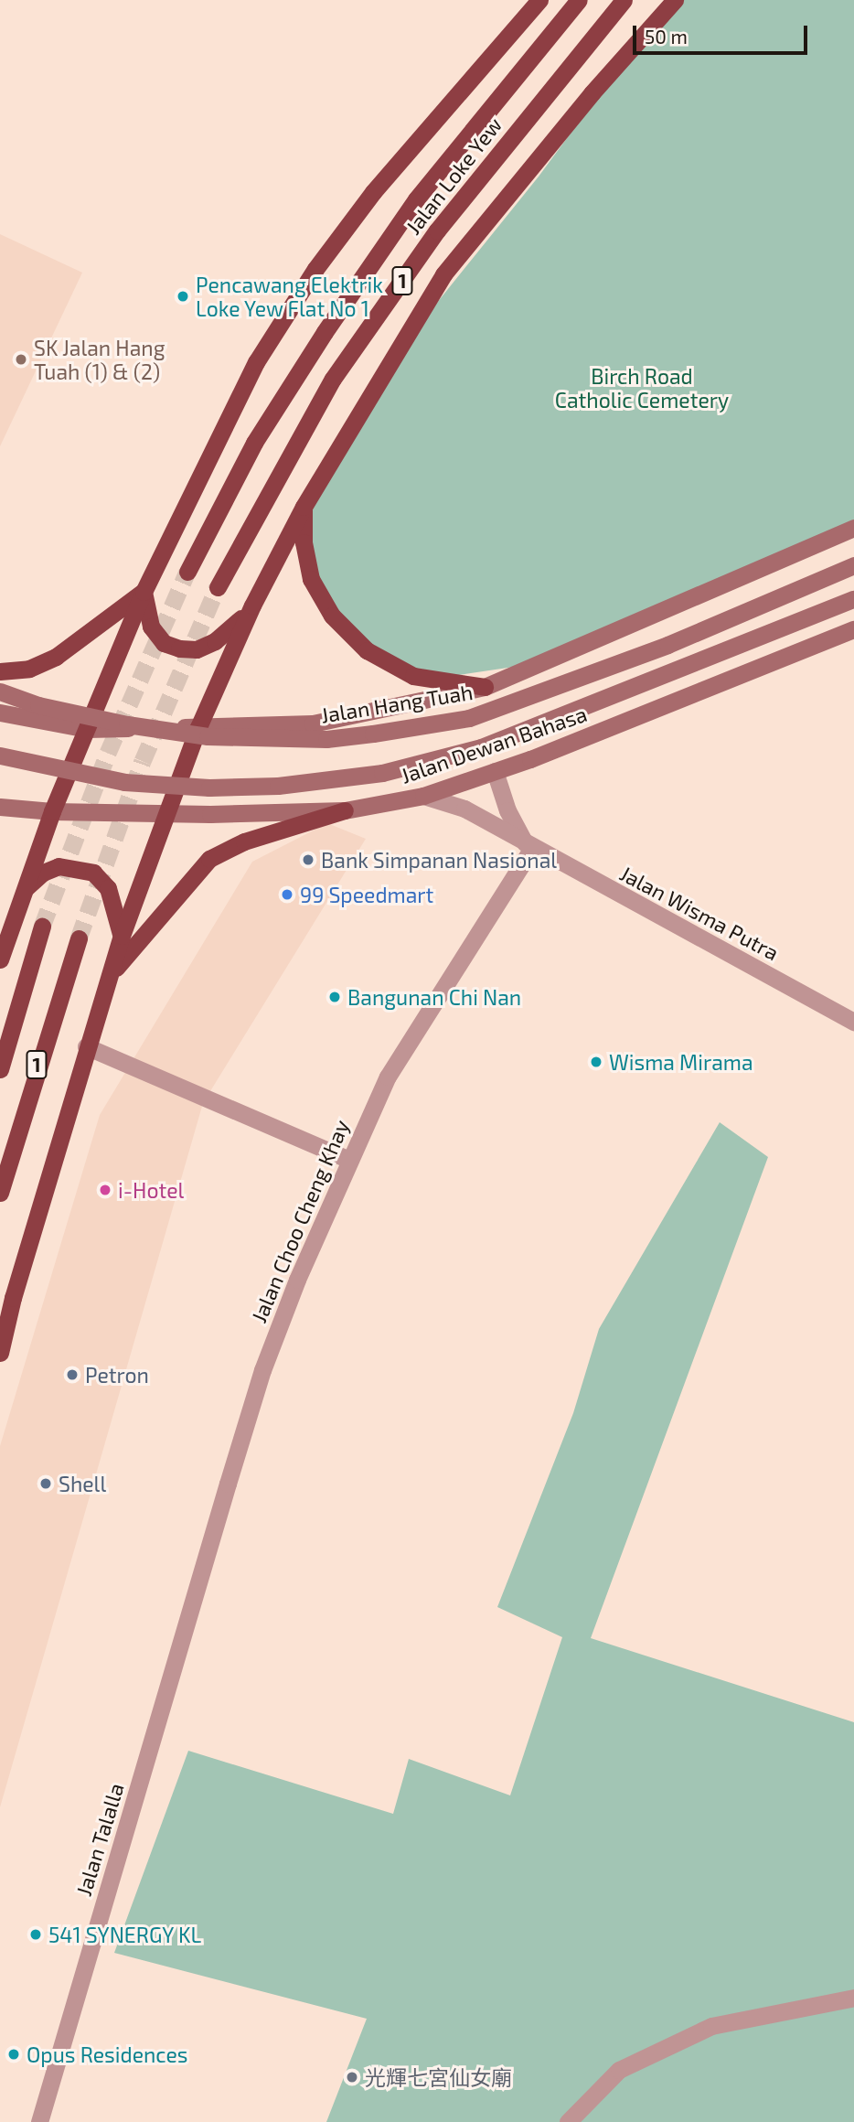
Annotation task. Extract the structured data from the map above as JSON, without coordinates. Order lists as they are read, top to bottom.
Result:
{
  "streets": {
    "highway": ["Jalan Loke Yew", "1"],
    "main road": ["Jalan Hang Tuah", "Jalan Dewan Bahasa"],
    "street": ["Jalan Wisma Putra", "Jalan Choo Cheng Khay", "Jalan Talalla"]
  },
  "crossings": [
    ["Jalan Dewan Bahasa", "Jalan Wisma Putra"],
    ["Jalan Wisma Putra", "Jalan Choo Cheng Khay"],
    ["Jalan Choo Cheng Khay", "Jalan Talalla"]
  ],
  "parks": ["Birch Road Catholic Cemetery"],
  "places": [
    "Pencawang Elektrik Loke Yew Flat No 1",
    "SK Jalan Hang Tuah (1) & (2)",
    "Bank Simpanan Nasional",
    "99 Speedmart",
    "Bangunan Chi Nan",
    "Wisma Mirama",
    "i-Hotel",
    "Petron",
    "Shell",
    "541 SYNERGY KL",
    "Opus Residences",
    "光輝七宮仙女廟"
  ],
  "scale_bar": "50 m"
}
